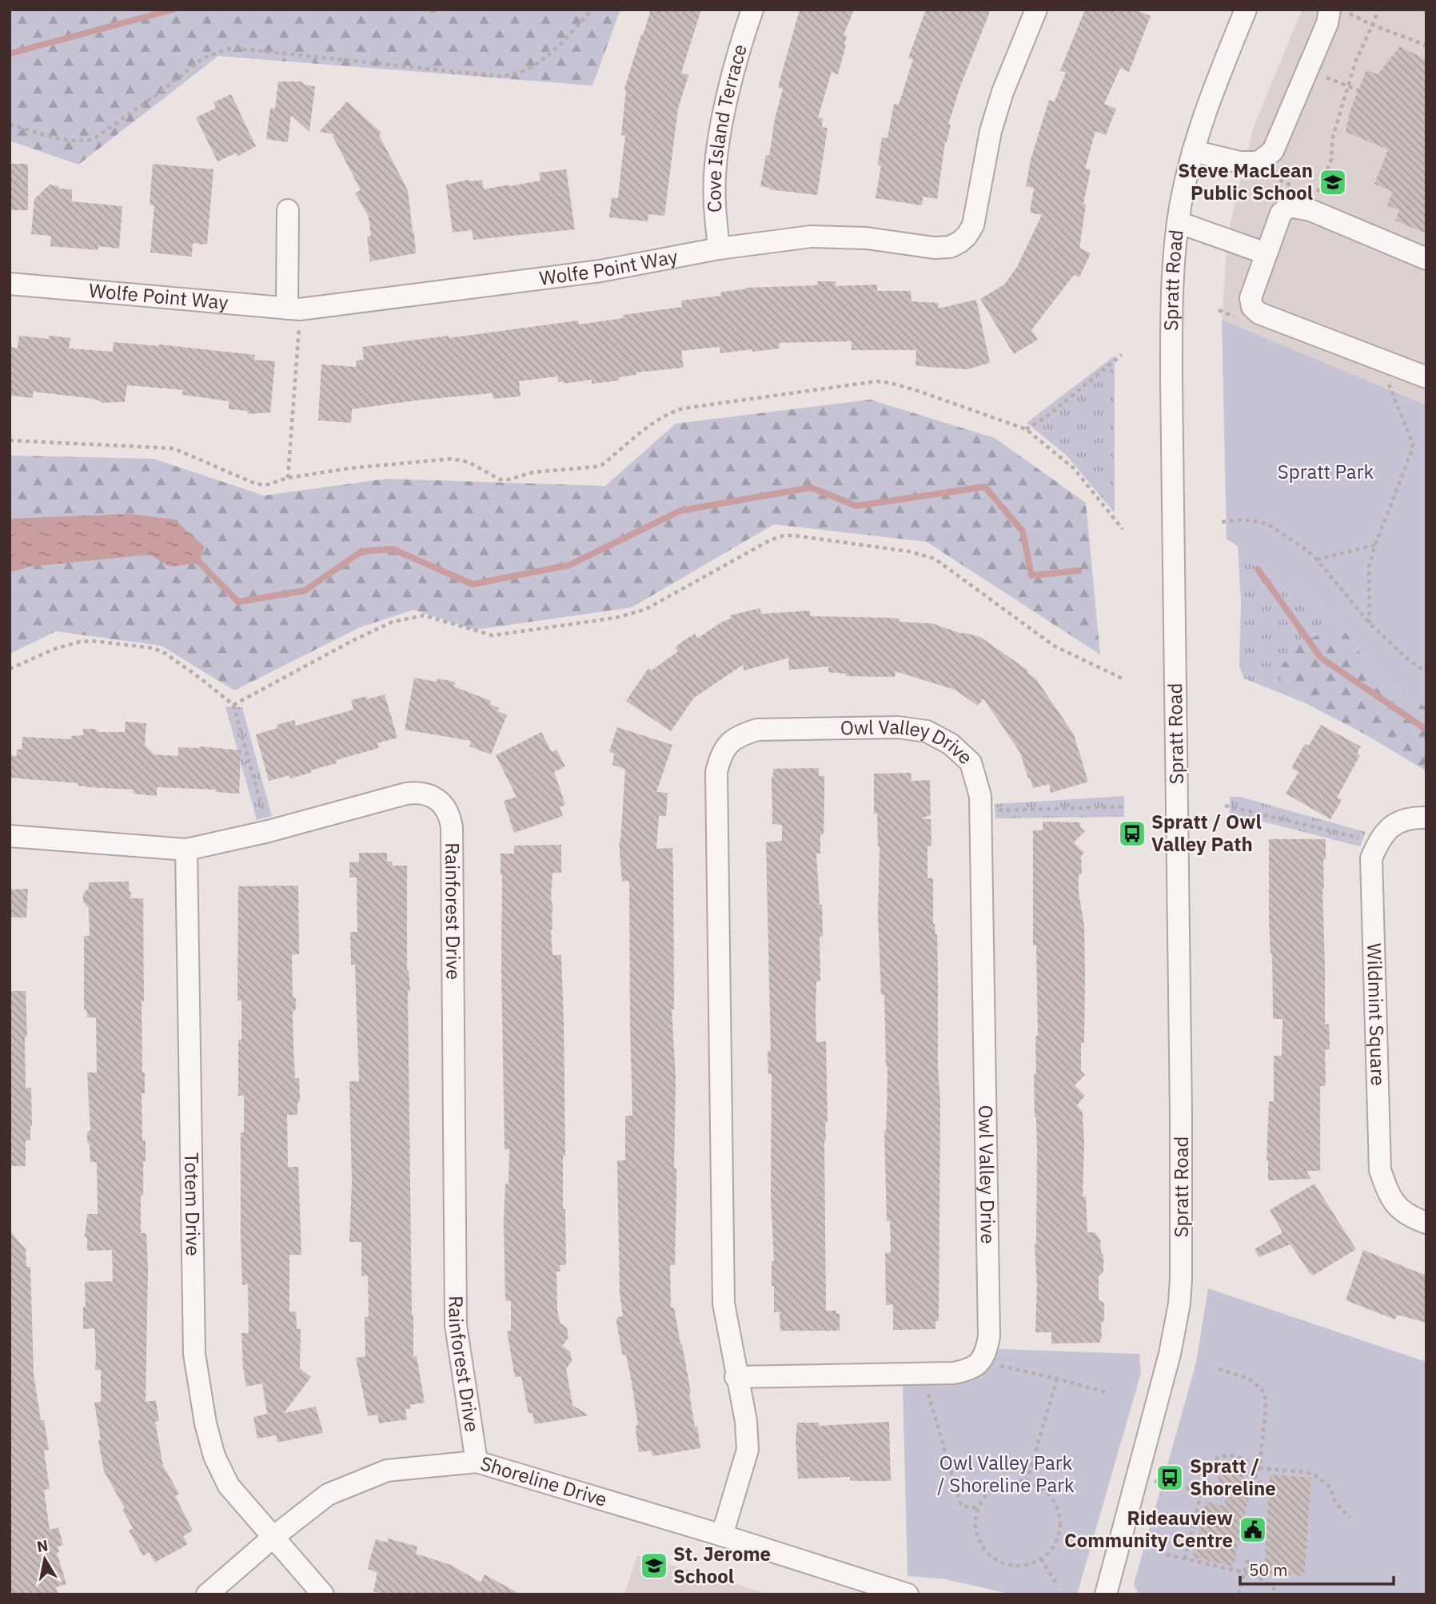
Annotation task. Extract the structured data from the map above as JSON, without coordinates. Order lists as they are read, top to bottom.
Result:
{
  "streets": {
    "street": [
      "Cove Island Terrace",
      "Wolfe Point Way",
      "Spratt Road",
      "Owl Valley Drive",
      "Rainforest Drive",
      "Wildmint Square",
      "Totem Drive",
      "Shoreline Drive"
    ]
  },
  "crossings": [
    ["Cove Island Terrace", "Wolfe Point Way"],
    ["Owl Valley Drive", "Shoreline Drive"],
    ["Rainforest Drive", "Totem Drive"],
    ["Rainforest Drive", "Shoreline Drive"],
    ["Totem Drive", "Shoreline Drive"]
  ],
  "parks": ["Spratt Park", "Owl Valley Park / Shoreline Park"],
  "places": {
    "school or university": ["Steve MacLean Public School", "St. Jerome School"],
    "bus stop": ["Spratt / Owl Valley Path", "Spratt / Shoreline"],
    "public building": ["Rideauview Community Centre"]
  },
  "scale_bar": "50 m",
  "north": "top"
}
